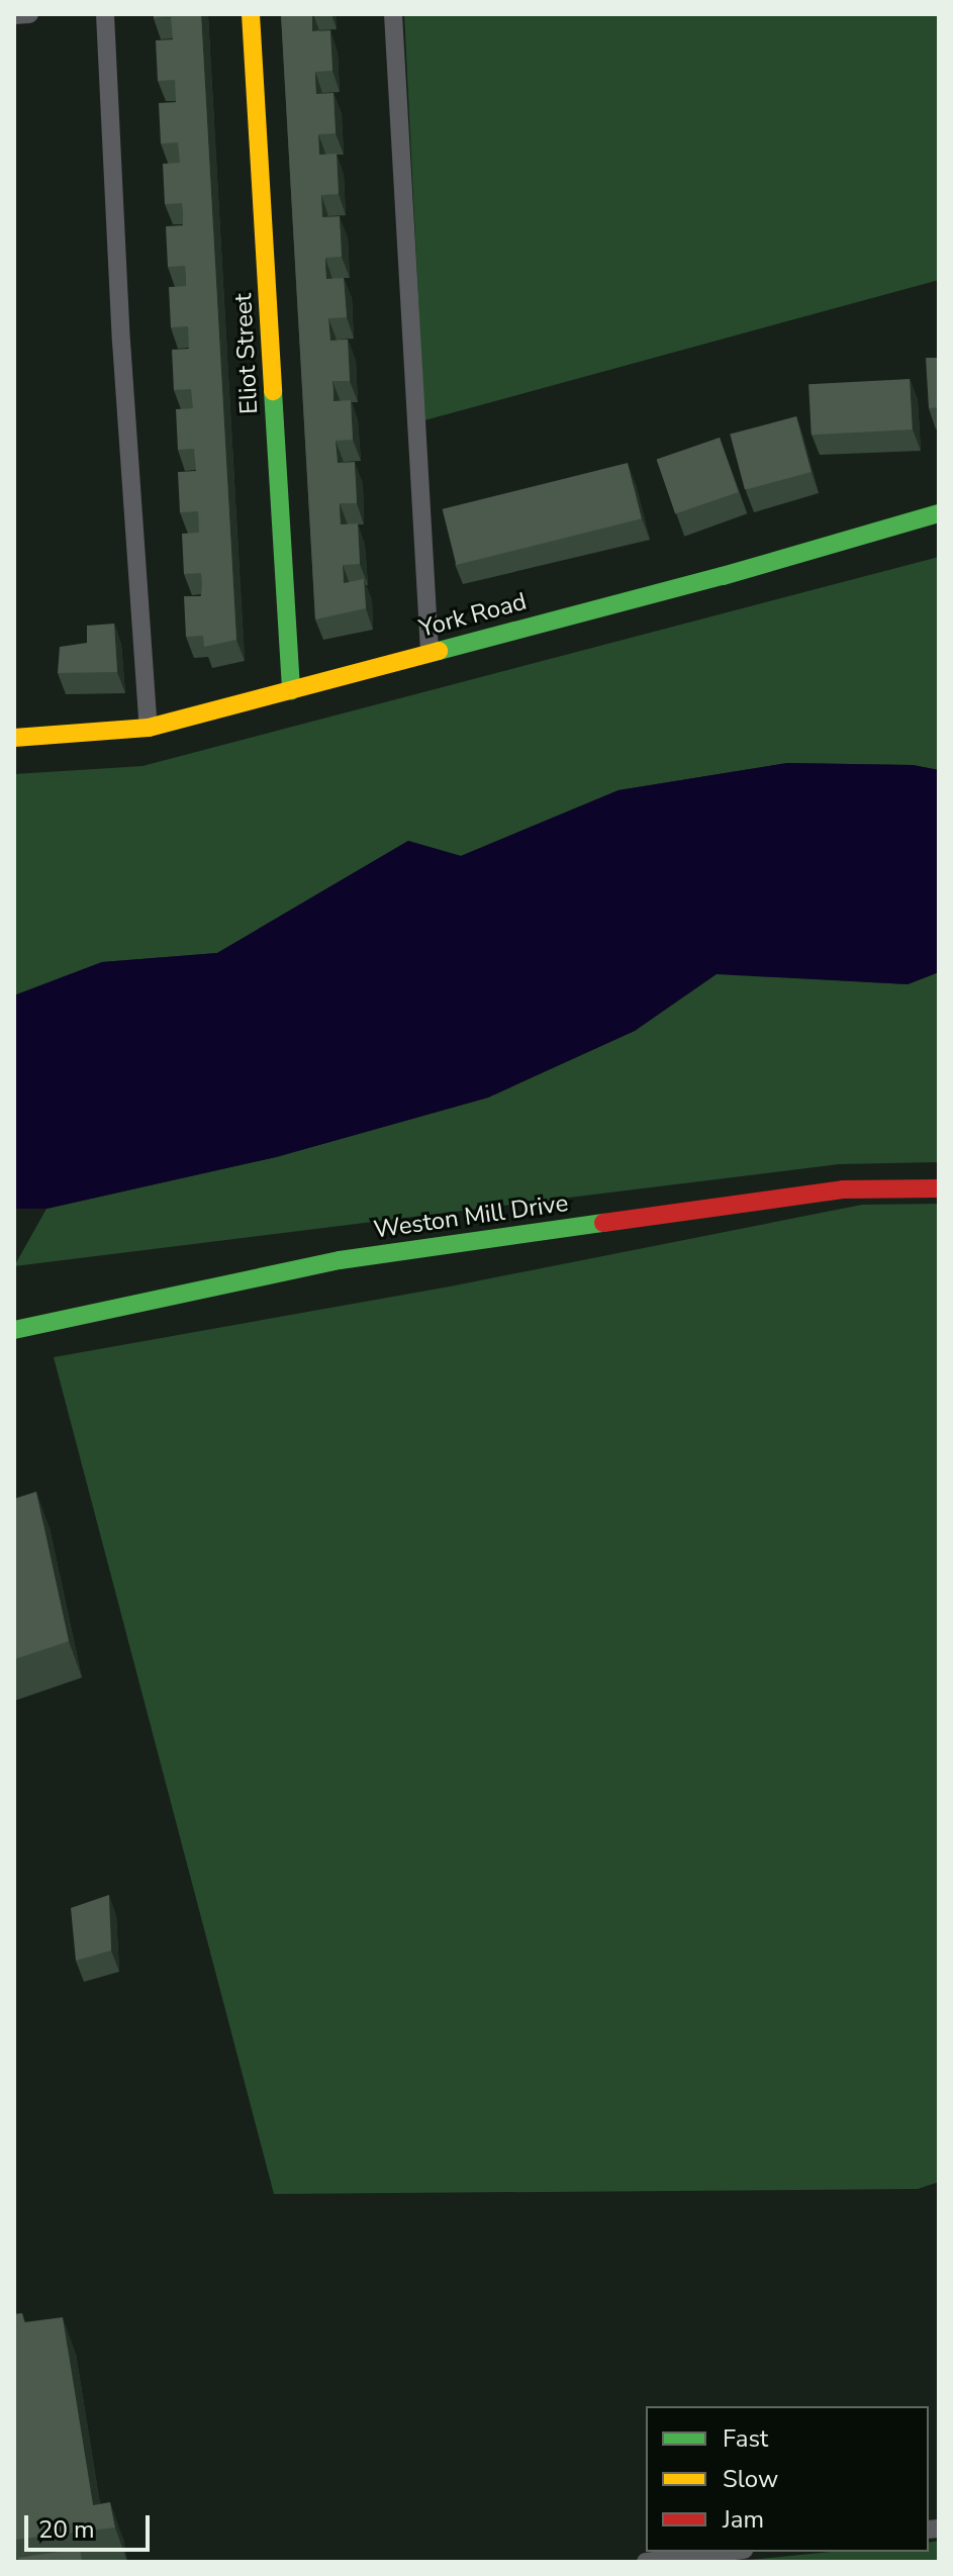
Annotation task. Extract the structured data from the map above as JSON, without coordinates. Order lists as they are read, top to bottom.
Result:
{
  "streets": {
    "street": ["Eliot Street", "York Road", "Weston Mill Drive"]
  },
  "crossings": [
    ["Eliot Street", "York Road"]
  ],
  "legend": ["Fast", "Slow", "Jam"],
  "scale_bar": "20 m"
}
